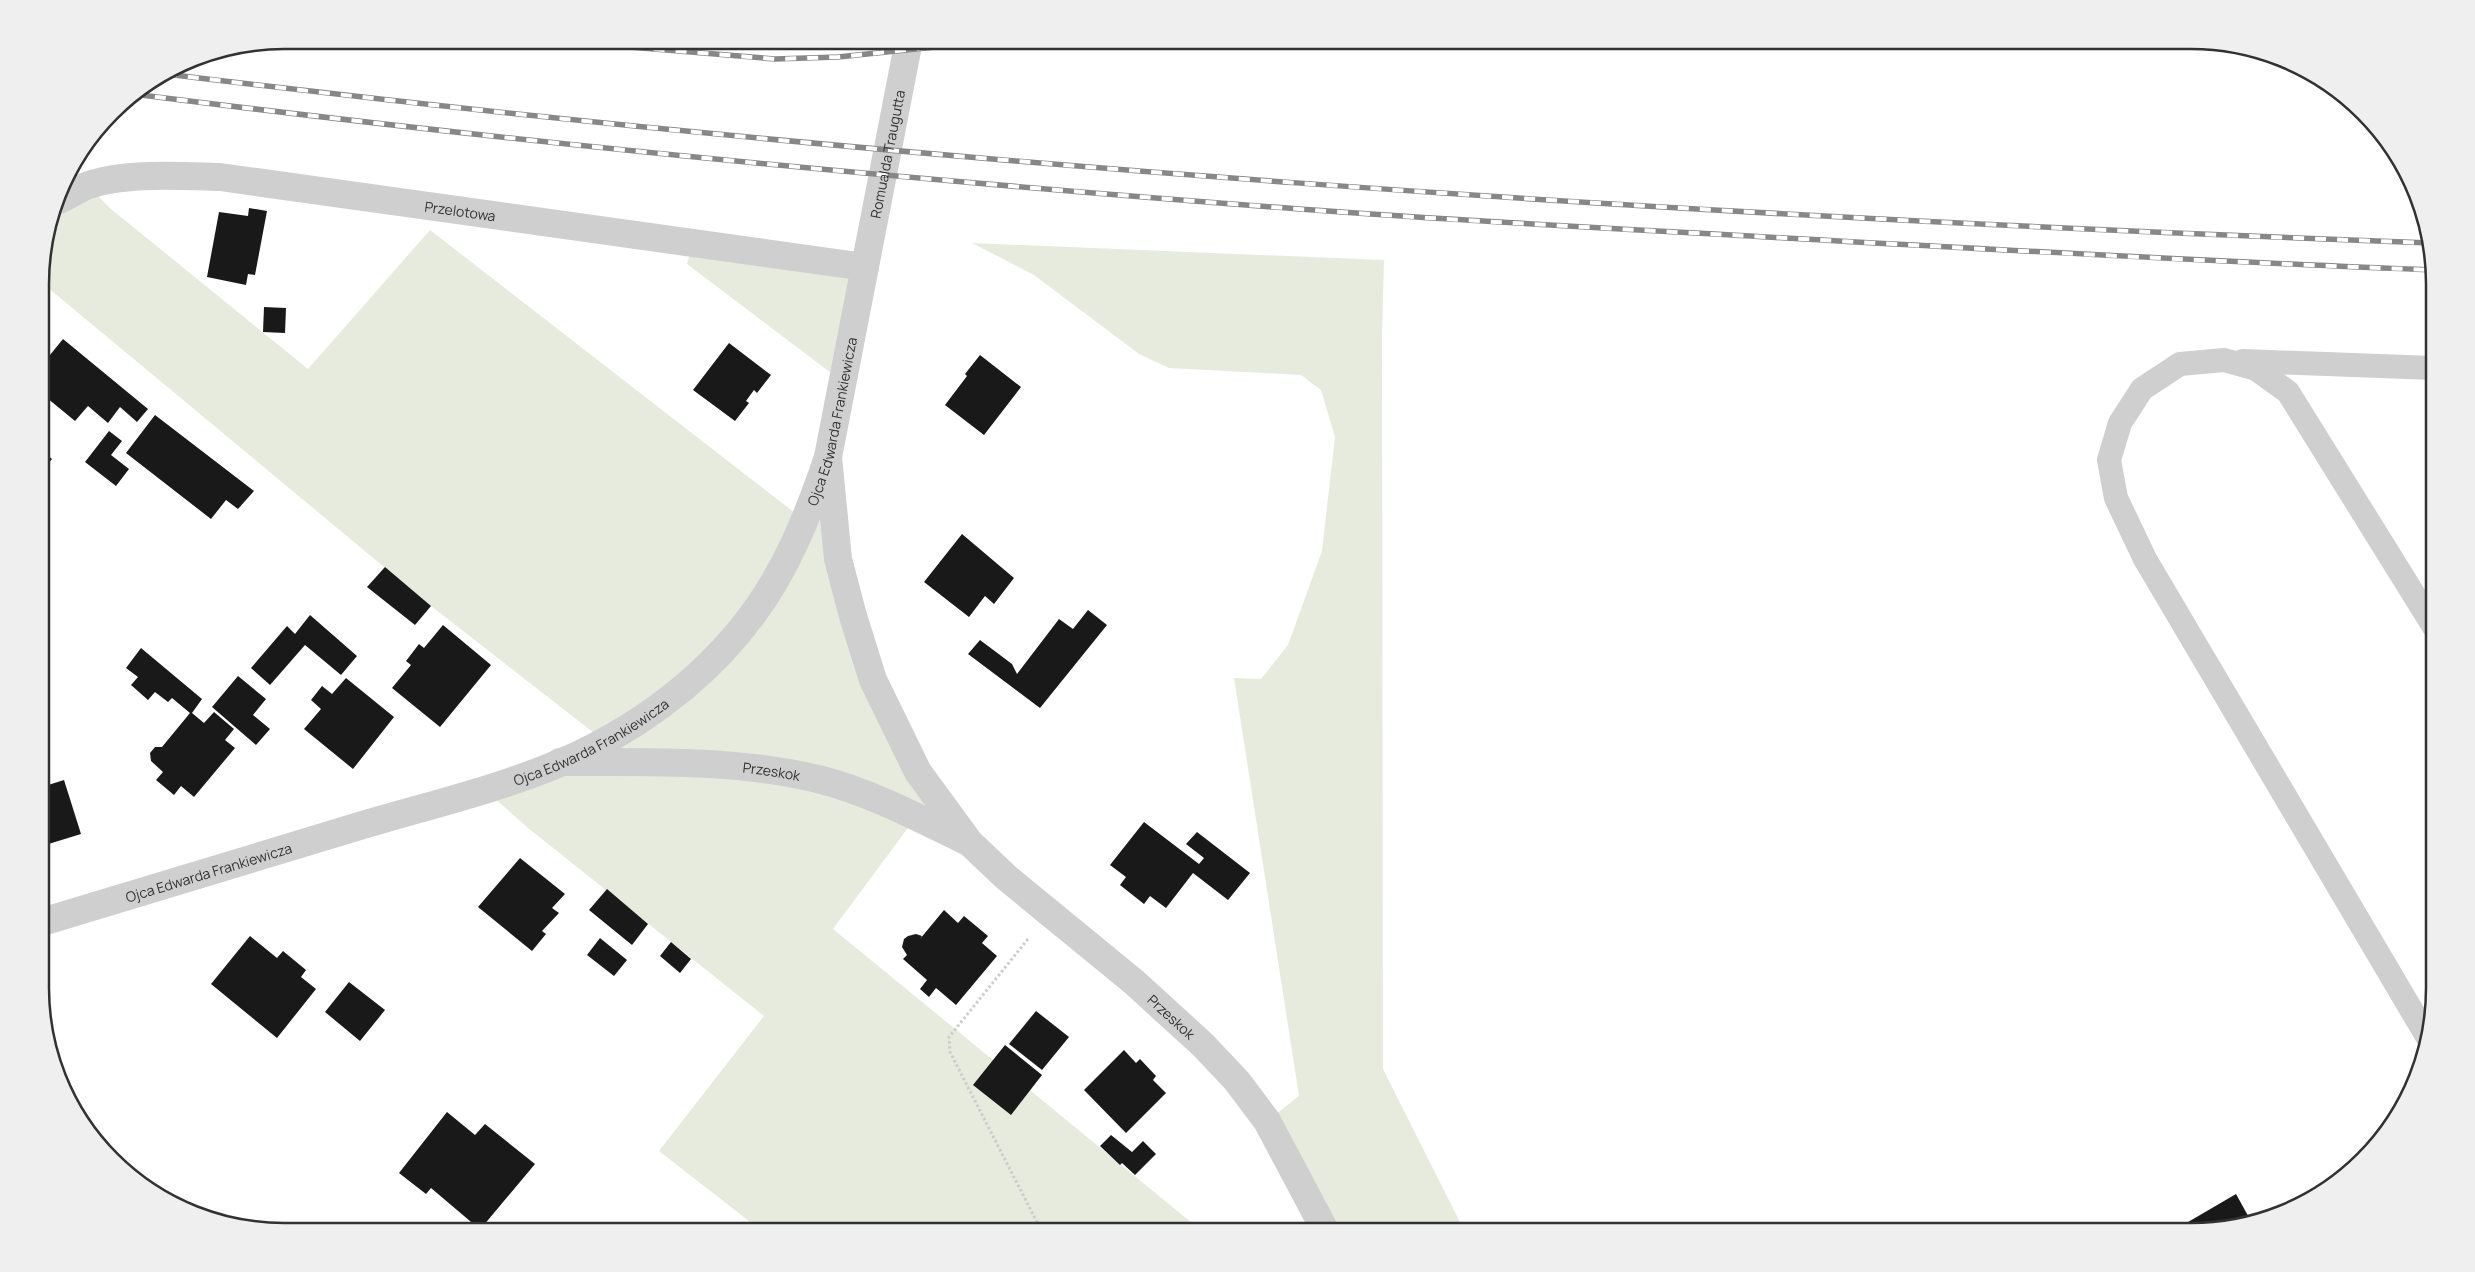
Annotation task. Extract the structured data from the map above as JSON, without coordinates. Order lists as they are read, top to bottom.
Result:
{
  "streets": {
    "street": [
      "Romualda Traugutta",
      "Przelotowa",
      "Ojca Edwarda Frankiewicza",
      "Przeskok"
    ]
  },
  "crossings": [
    ["Romualda Traugutta", "Przelotowa"],
    ["Romualda Traugutta", "Ojca Edwarda Frankiewicza"],
    ["Przelotowa", "Ojca Edwarda Frankiewicza"],
    ["Ojca Edwarda Frankiewicza", "Przeskok"]
  ]
}
